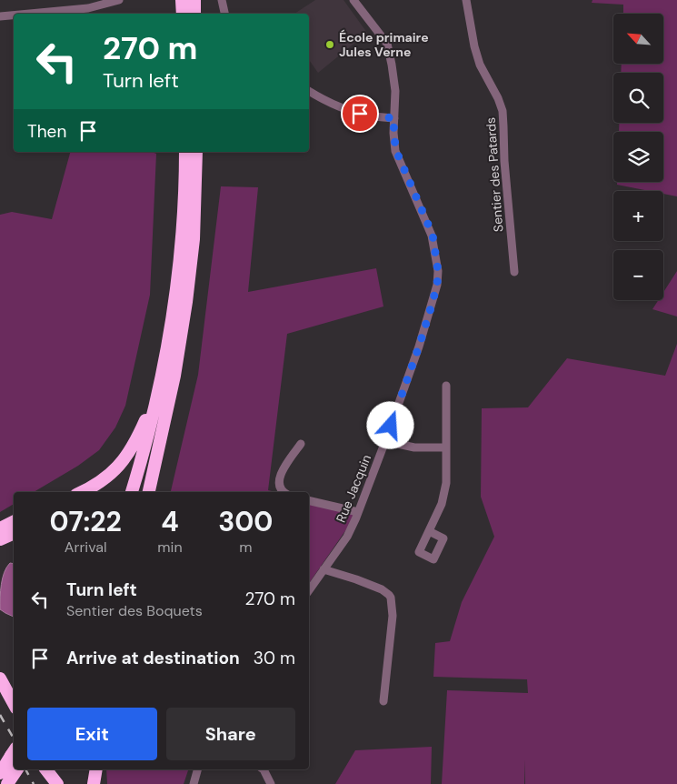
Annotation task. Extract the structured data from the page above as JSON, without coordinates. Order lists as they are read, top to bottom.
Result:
{
  "streets": {
    "street": ["Sentier des Patards", "Rue Jacquin"]
  },
  "places": ["École primaire Jules Verne"],
  "north": "top left",
  "page": {
    "map_buttons": ["+", "−"],
    "turn": ["270 m", "Turn left"],
    "then": "Then",
    "eta": [
      "07:22",
      "Arrival",
      "4",
      "min",
      "300",
      "m"
    ],
    "list": [
      {
        "name": "Turn left",
        "note": "Sentier des Boquets",
        "value": "270 m"
      },
      {
        "name": "Arrive at destination",
        "value": "30 m"
      }
    ],
    "buttons": ["Exit", "Share"]
  }
}
